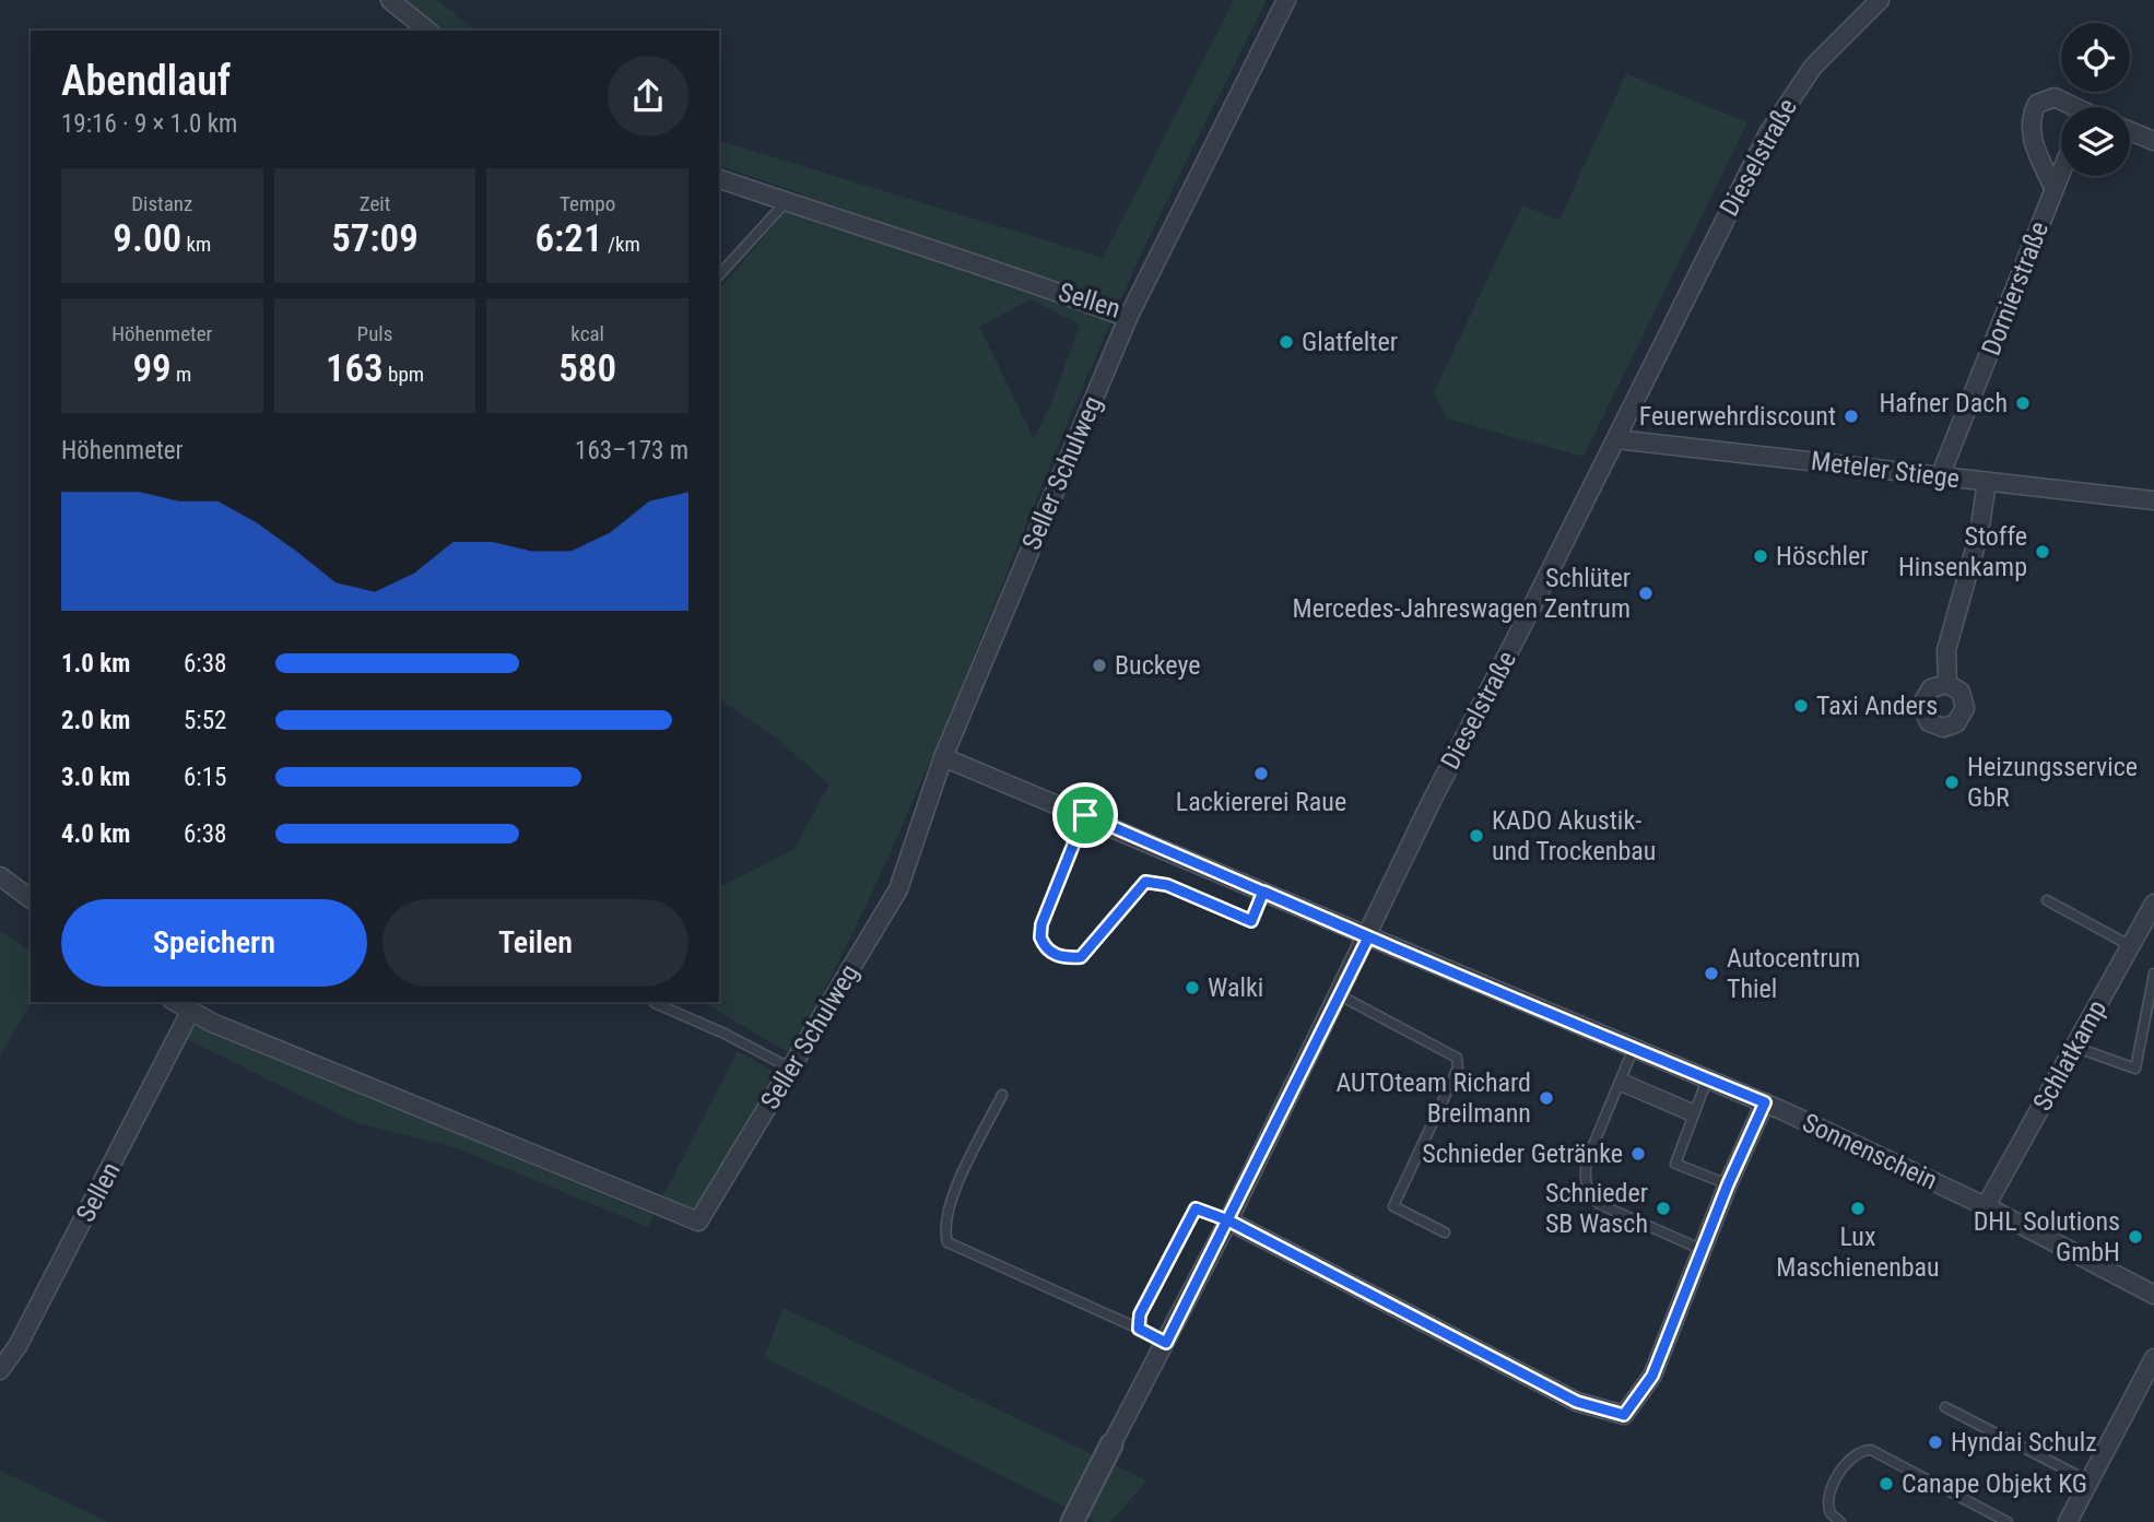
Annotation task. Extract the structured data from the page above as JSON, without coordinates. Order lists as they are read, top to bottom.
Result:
{
  "streets": {
    "street": [
      "Dieselstraße",
      "Dornierstraße",
      "Sellen",
      "Meteler Stiege",
      "Seller Schulweg",
      "Schlatkamp",
      "Sonnenschein"
    ]
  },
  "crossings": [
    ["Dieselstraße", "Meteler Stiege"],
    ["Dieselstraße", "Sonnenschein"],
    ["Dornierstraße", "Meteler Stiege"],
    ["Sellen", "Seller Schulweg"],
    ["Seller Schulweg", "Sonnenschein"],
    ["Schlatkamp", "Sonnenschein"]
  ],
  "places": [
    "Glatfelter",
    "Hafner Dach",
    "Feuerwehrdiscount",
    "Stoffe Hinsenkamp",
    "Höschler",
    "Schlüter Mercedes-Jahreswagen Zentrum",
    "Buckeye",
    "Taxi Anders",
    "Lackiererei Raue",
    "Heizungsservice GbR",
    "KADO Akustik- und Trockenbau",
    "Autocentrum Thiel",
    "Walki",
    "AUTOteam Richard Breilmann",
    "Schnieder Getränke",
    "Schnieder SB Wasch",
    "Lux Maschienenbau",
    "DHL Solutions GmbH",
    "Hyndai Schulz",
    "Canape Objekt KG"
  ],
  "page": {
    "heading": ["Abendlauf", "19:16 · 9 × 1.0 km"],
    "stats": [
      ["Distanz", "9.00 km"],
      ["Zeit", "57:09"],
      ["Tempo", "6:21 /km"],
      ["Höhenmeter", "99 m"],
      ["Puls", "163 bpm"],
      ["kcal", "580"]
    ],
    "chart": ["Höhenmeter", "163–173 m"],
    "list": [
      {
        "name": "1.0 km",
        "note": "6:38"
      },
      {
        "name": "2.0 km",
        "note": "5:52"
      },
      {
        "name": "3.0 km",
        "note": "6:15"
      },
      {
        "name": "4.0 km",
        "note": "6:38"
      }
    ],
    "buttons": ["Speichern", "Teilen"]
  }
}
